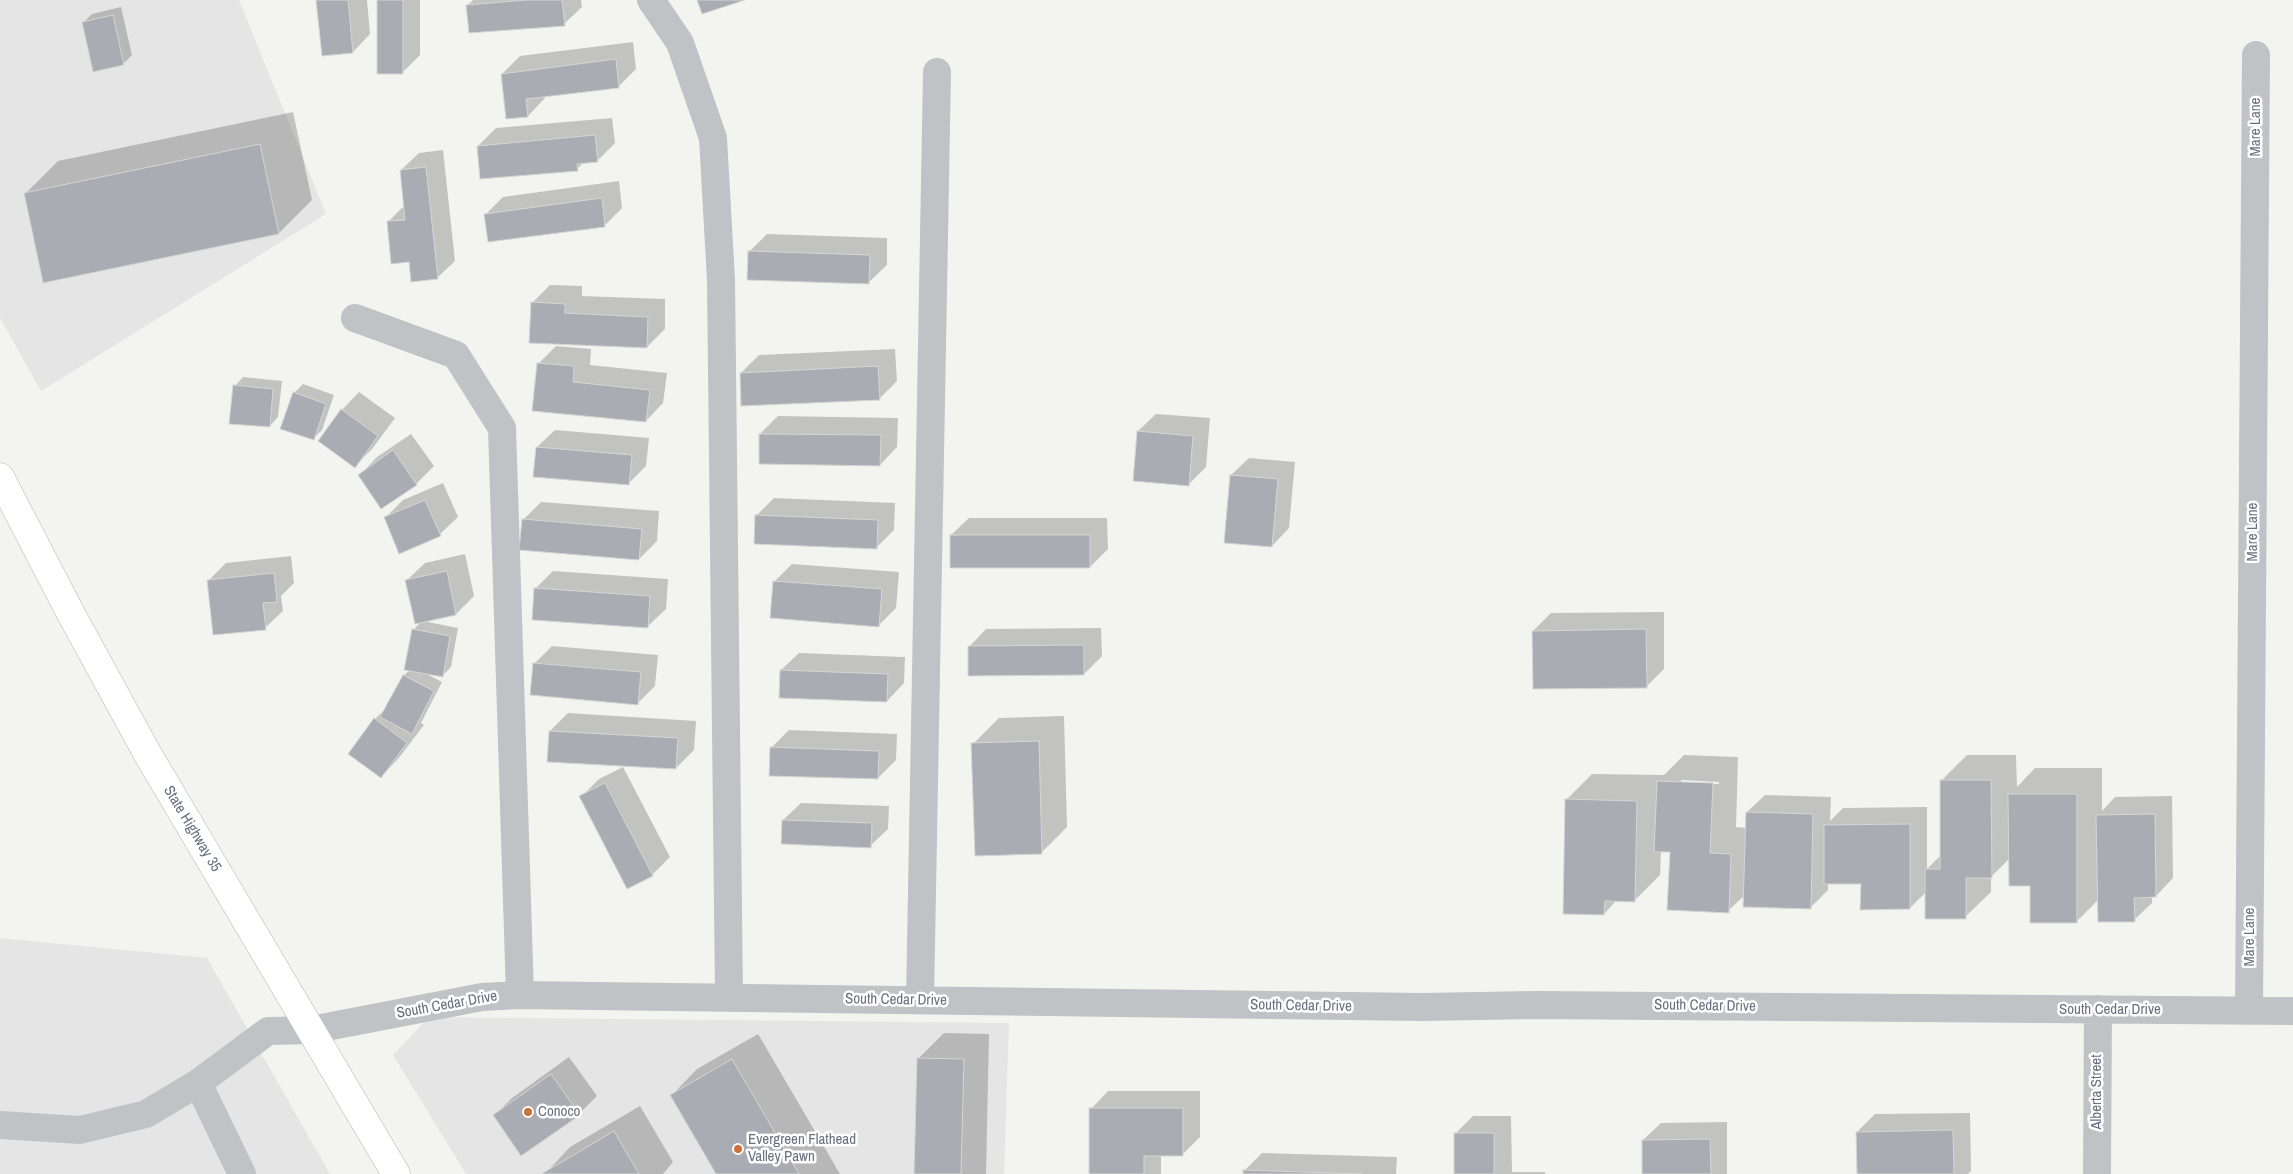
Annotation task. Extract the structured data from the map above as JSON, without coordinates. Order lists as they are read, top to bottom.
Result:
{
  "streets": {
    "main road": ["State Highway 35"],
    "street": ["Mare Lane", "South Cedar Drive", "Alberta Street"]
  },
  "crossings": [
    ["Mare Lane", "South Cedar Drive"],
    ["State Highway 35", "South Cedar Drive"],
    ["South Cedar Drive", "Alberta Street"]
  ],
  "places": ["Conoco", "Evergreen Flathead Valley Pawn"]
}
